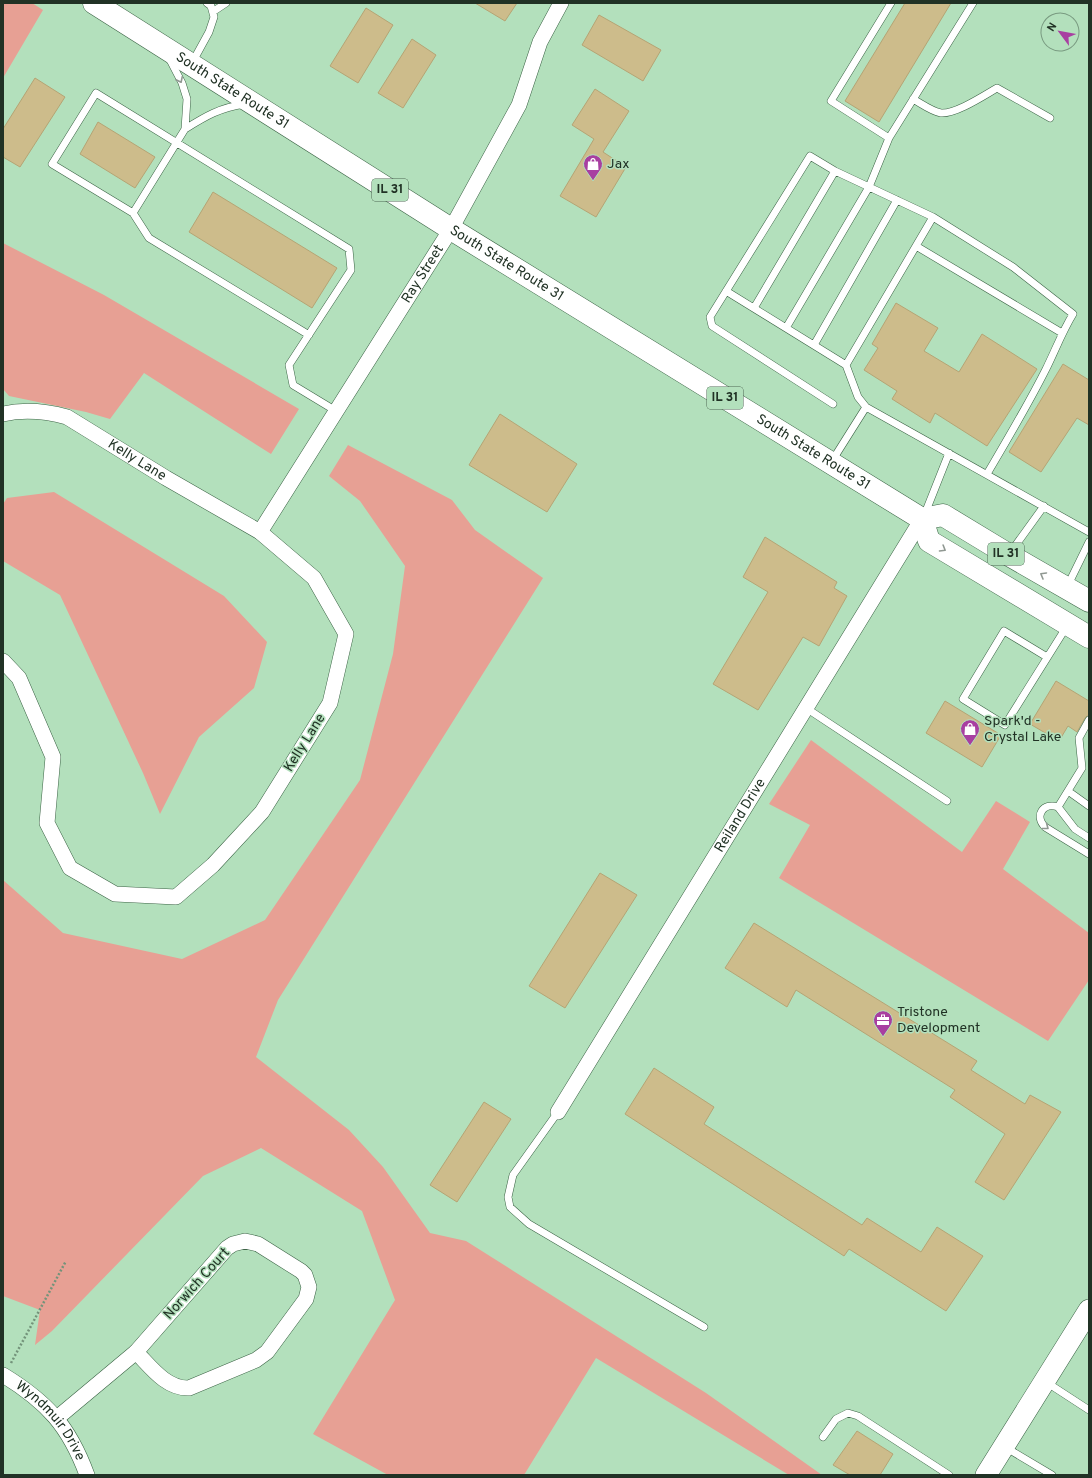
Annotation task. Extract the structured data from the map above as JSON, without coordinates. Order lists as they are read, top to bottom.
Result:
{
  "streets": {
    "main road": ["South State Route 31", "IL 31"],
    "street": [
      "Ray Street",
      "Kelly Lane",
      "Reiland Drive",
      "Norwich Court",
      "Wyndmuir Drive"
    ]
  },
  "crossings": [
    ["South State Route 31", "IL 31"],
    ["South State Route 31", "Ray Street"],
    ["South State Route 31", "Reiland Drive"],
    ["IL 31", "Reiland Drive"],
    ["Ray Street", "Kelly Lane"],
    ["Norwich Court", "Wyndmuir Drive"]
  ],
  "places": {
    "shop": ["Jax", "Spark'd - Crystal Lake"],
    "office": ["Tristone Development"]
  },
  "north": "top left"
}
